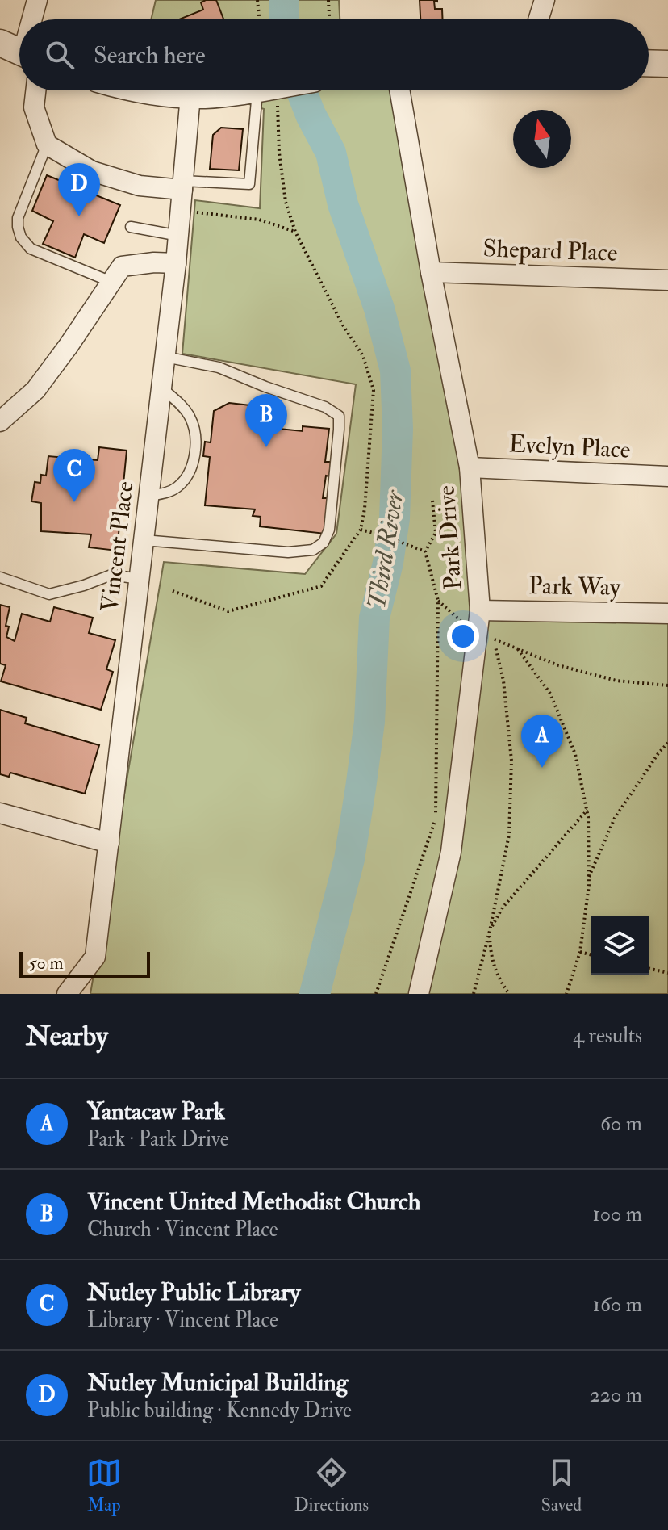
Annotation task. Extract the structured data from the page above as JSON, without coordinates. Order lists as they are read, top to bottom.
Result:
{
  "streets": {
    "street": [
      "Shepard Place",
      "Evelyn Place",
      "Park Drive",
      "Vincent Place",
      "Park Way"
    ]
  },
  "crossings": [
    ["Shepard Place", "Park Drive"],
    ["Evelyn Place", "Park Drive"],
    ["Park Drive", "Park Way"]
  ],
  "water": ["Third River"],
  "scale_bar": "50 m",
  "north": "top",
  "page": {
    "search": "Search here",
    "pins": [
      "D",
      "B",
      "C",
      "A"
    ],
    "scale": "50 m",
    "heading": ["Nearby", "4 results"],
    "list": [
      {
        "mark": "A",
        "name": "Yantacaw Park",
        "note": "Park · Park Drive",
        "value": "60 m"
      },
      {
        "mark": "B",
        "name": "Vincent United Methodist Church",
        "note": "Church · Vincent Place",
        "value": "100 m"
      },
      {
        "mark": "C",
        "name": "Nutley Public Library",
        "note": "Library · Vincent Place",
        "value": "160 m"
      },
      {
        "mark": "D",
        "name": "Nutley Municipal Building",
        "note": "Public building · Kennedy Drive",
        "value": "220 m"
      }
    ],
    "nav": ["Map", "Directions", "Saved"]
  }
}
